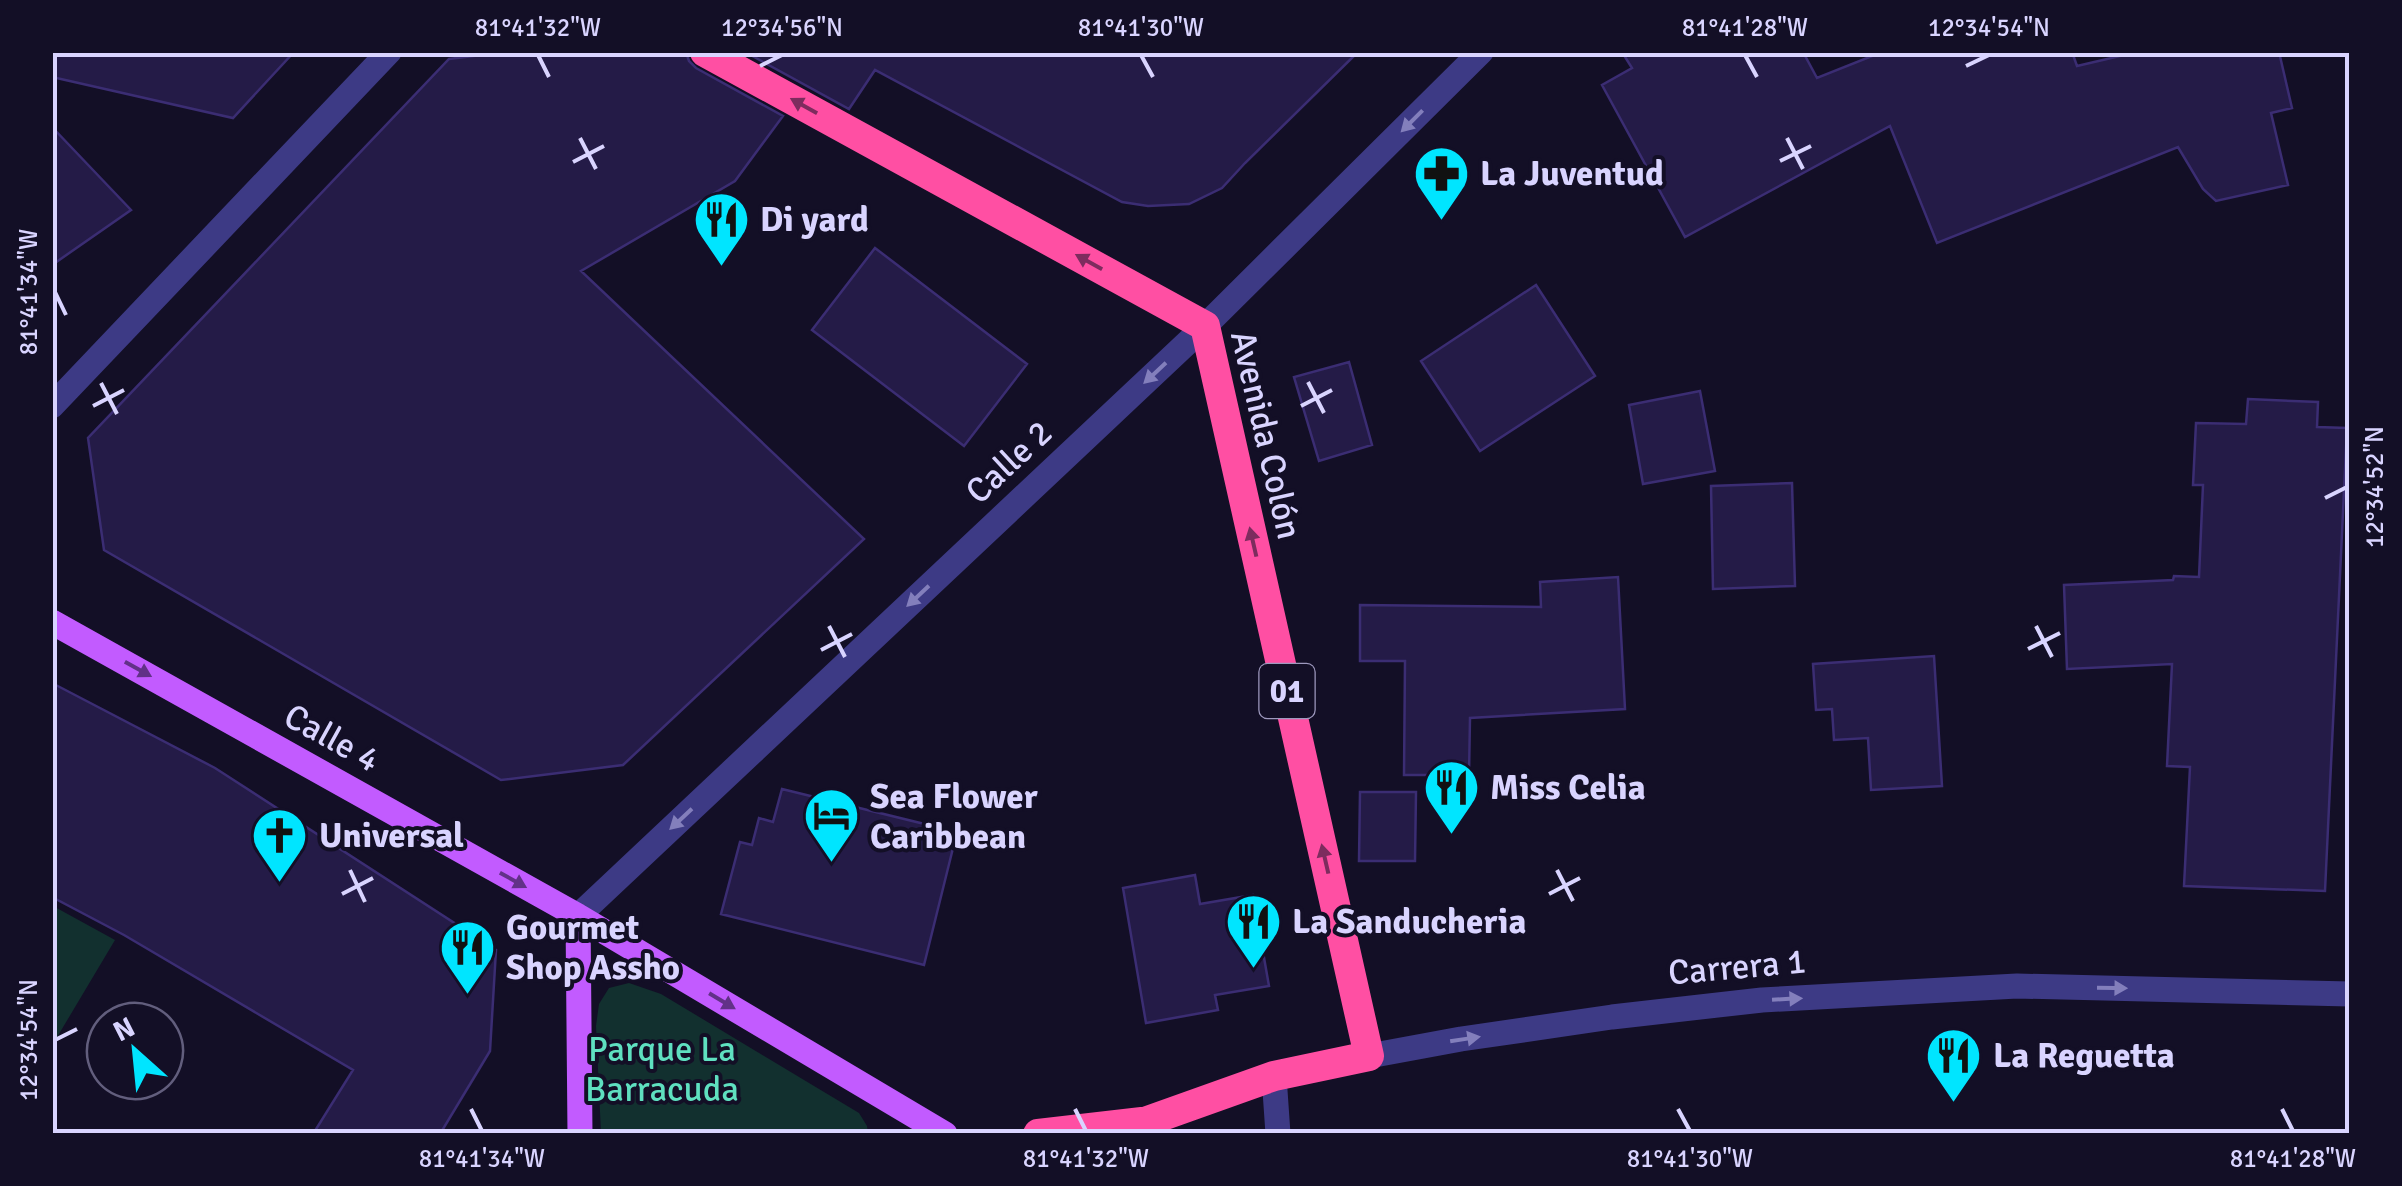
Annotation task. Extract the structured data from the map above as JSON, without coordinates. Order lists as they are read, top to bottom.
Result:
{
  "streets": {
    "highway": ["Avenida Colón", "01", "Carrera 1"],
    "main road": ["Calle 4"],
    "street": ["Calle 2"]
  },
  "crossings": [
    ["Avenida Colón", "Calle 2"],
    ["Avenida Colón", "Carrera 1"],
    ["Calle 2", "Calle 4"]
  ],
  "one_way": [
    "Avenida Colón",
    "Calle 2",
    "Calle 4",
    "Carrera 1"
  ],
  "parks": ["Parque La Barracuda"],
  "places": {
    "pharmacy": ["La Juventud"],
    "restaurant": [
      "Di yard",
      "Miss Celia",
      "La Sanducheria",
      "Gourmet Shop Assho",
      "La Reguetta"
    ],
    "hotel": ["Sea Flower Caribbean"],
    "church": ["Universal"]
  },
  "north": "top left",
  "coordinates": [
    "81°41'32\"W",
    "12°34'56\"N",
    "81°41'30\"W",
    "81°41'28\"W",
    "12°34'54\"N",
    "81°41'34\"W",
    "12°34'52\"N"
  ]
}
